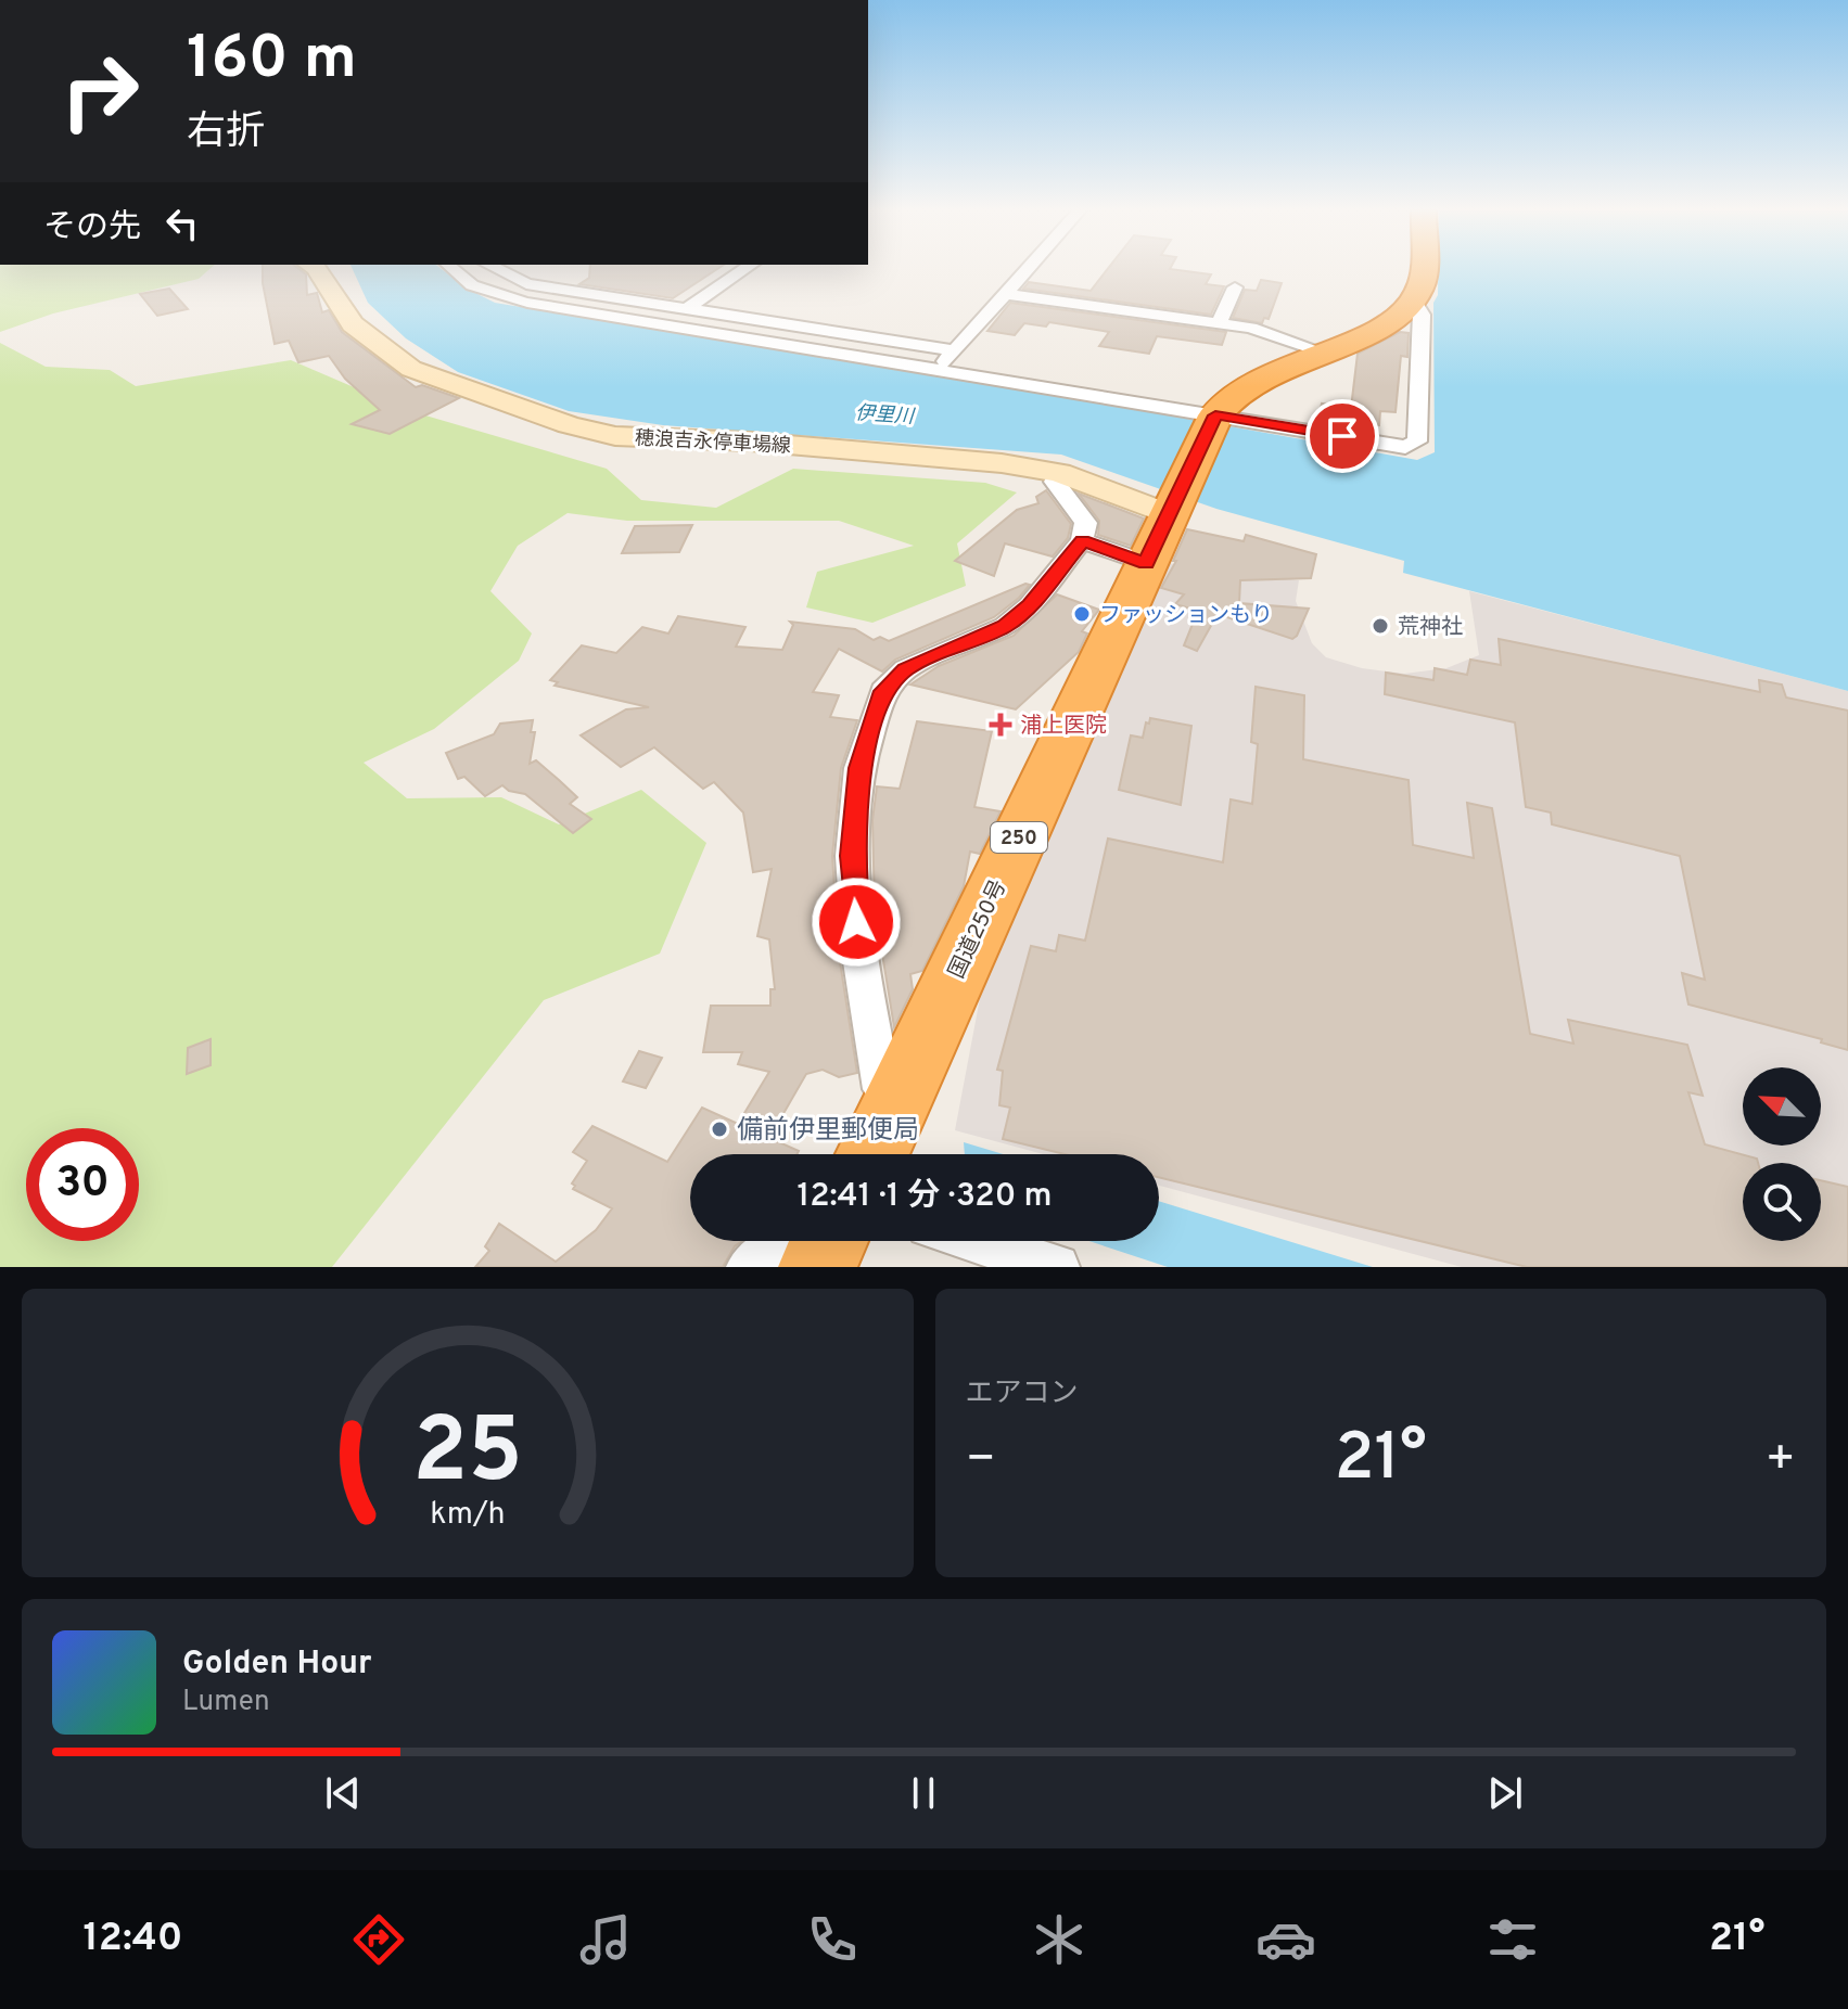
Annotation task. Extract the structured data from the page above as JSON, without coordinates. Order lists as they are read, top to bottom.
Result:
{
  "streets": {
    "highway": ["250", "国道250号"],
    "main road": ["穂浪吉永停車場線"]
  },
  "crossings": [
    ["穂浪吉永停車場線", "国道250号"]
  ],
  "water": ["伊里川"],
  "places": {
    "other": ["ファッションもり", "荒神社", "備前伊里郵便局"],
    "health": ["浦上医院"]
  },
  "north": "top left",
  "page": {
    "turn": ["160 m", "右折"],
    "then": "その先",
    "limit": "30",
    "trip": "12:41 · 1 分 · 320 m",
    "tile": "エアコン",
    "heat": ["−", "21°", "+"],
    "song": ["Golden Hour", "Lumen"],
    "tabs": ["12:40", "21°"],
    "gauge": ["25", "km/h"]
  }
}
